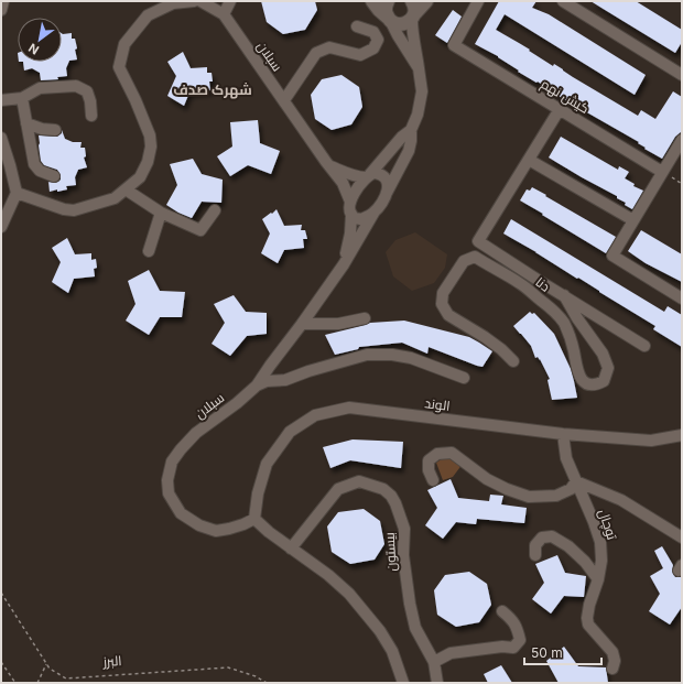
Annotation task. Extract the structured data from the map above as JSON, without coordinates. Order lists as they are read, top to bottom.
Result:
{
  "streets": {
    "street": [
      "سبلان",
      "کیش نهم",
      "دنا",
      "الوند",
      "توچال",
      "بیستون"
    ],
    "path": ["البرز"]
  },
  "crossings": [
    ["سبلان", "الوند"],
    ["الوند", "توچال"]
  ],
  "districts": ["شهرک صدف"],
  "scale_bar": "50 m",
  "north": "bottom left"
}
